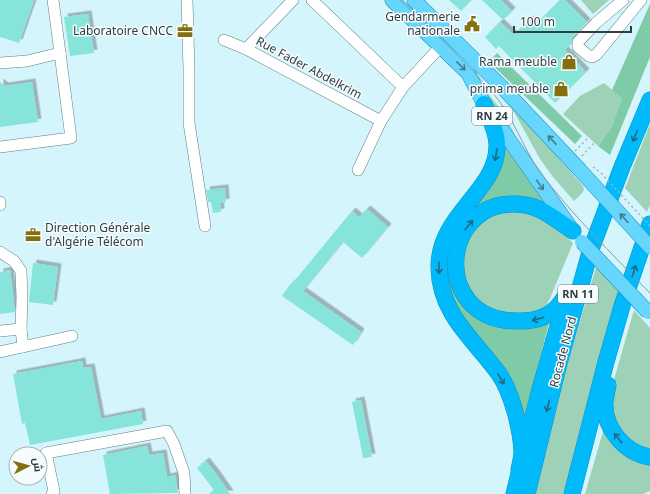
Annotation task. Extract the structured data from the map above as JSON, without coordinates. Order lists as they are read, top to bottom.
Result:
{
  "streets": {
    "highway": ["RN 11", "Rocade Nord"],
    "main road": ["RN 24"],
    "street": ["Rue Fader Abdelkrim"]
  },
  "crossings": [
    ["RN 24", "Rocade Nord"]
  ],
  "places": {
    "public building": ["Gendarmerie nationale"],
    "office": ["Laboratoire CNCC", "Direction Générale d'Algérie Télécom"],
    "shop": ["Rama meuble", "prima meuble"]
  },
  "scale_bar": "100 m",
  "north": "right"
}
